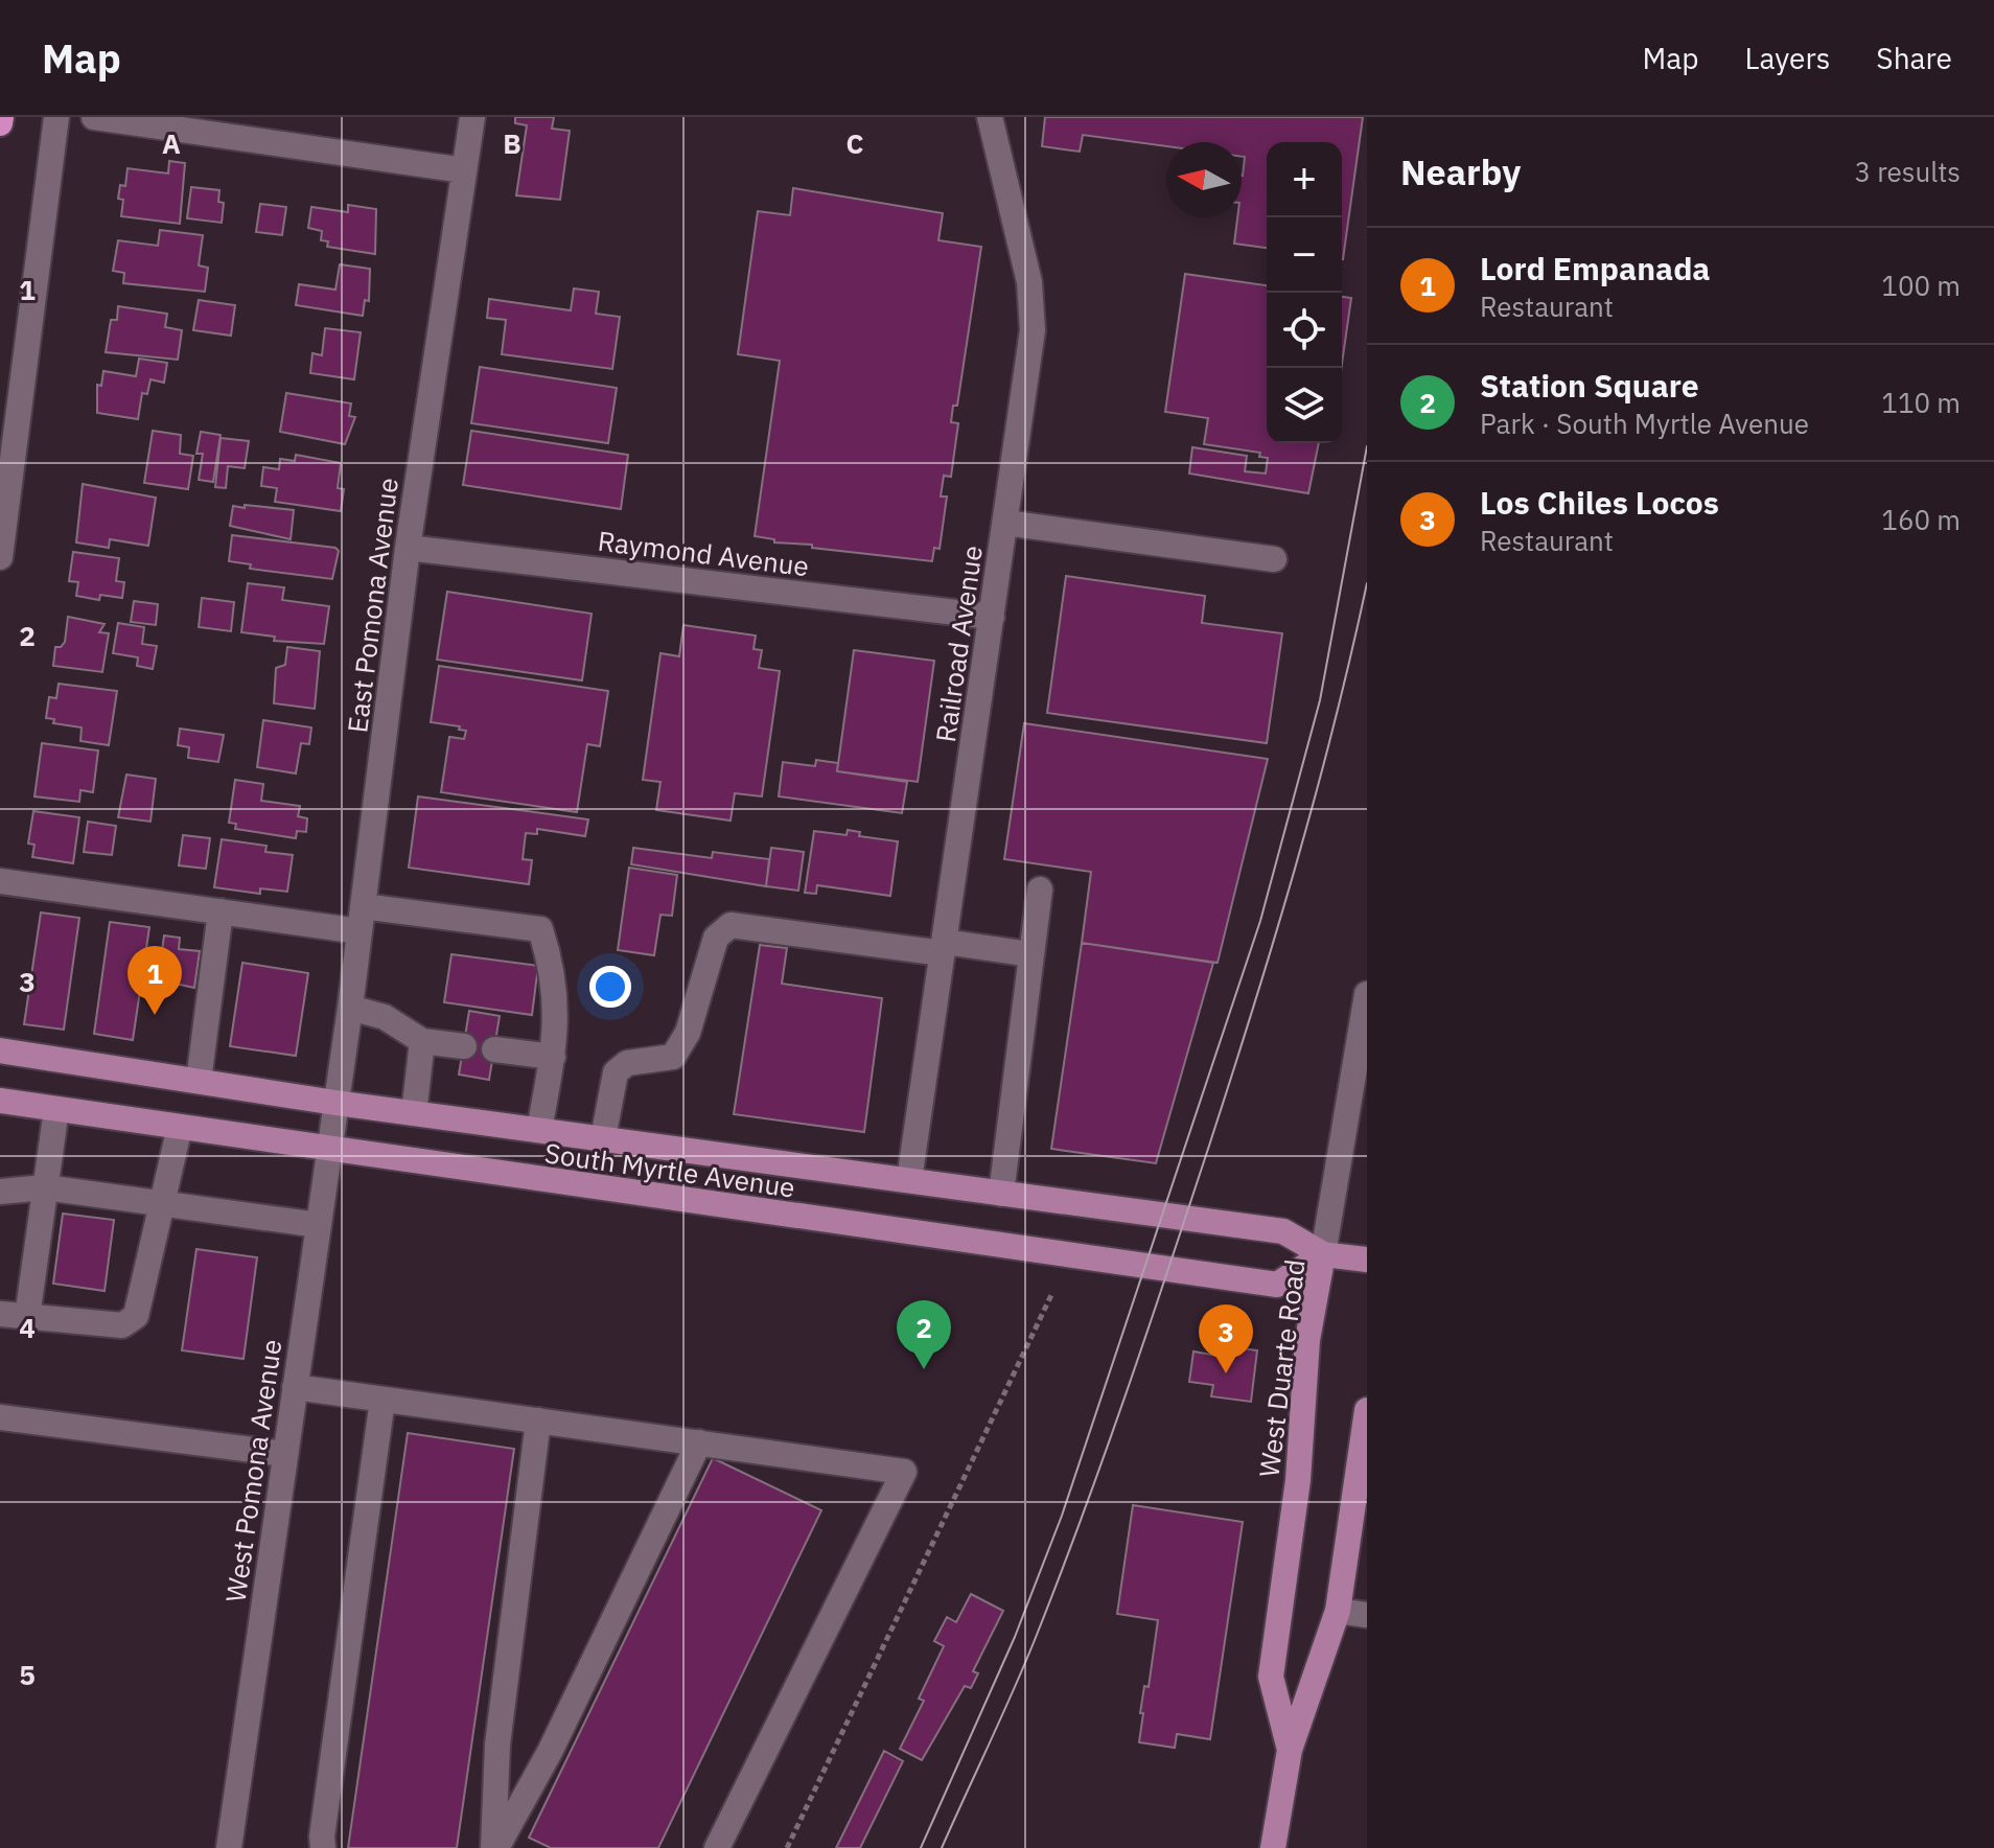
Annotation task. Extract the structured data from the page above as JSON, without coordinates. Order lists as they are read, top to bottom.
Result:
{
  "streets": {
    "main road": ["South Myrtle Avenue", "West Duarte Road"],
    "street": [
      "Raymond Avenue",
      "East Pomona Avenue",
      "Railroad Avenue",
      "West Pomona Avenue"
    ]
  },
  "crossings": [
    ["Raymond Avenue", "East Pomona Avenue"],
    ["Raymond Avenue", "Railroad Avenue"],
    ["East Pomona Avenue", "South Myrtle Avenue"],
    ["East Pomona Avenue", "West Pomona Avenue"],
    ["Railroad Avenue", "South Myrtle Avenue"],
    ["South Myrtle Avenue", "West Duarte Road"],
    ["South Myrtle Avenue", "West Pomona Avenue"]
  ],
  "north": "left",
  "page": {
    "header": "Map",
    "nav": ["Map", "Layers", "Share"],
    "heading": ["Nearby", "3 results"],
    "map_buttons": ["+", "−"],
    "list": [
      {
        "mark": "1",
        "name": "Lord Empanada",
        "note": "Restaurant",
        "value": "100 m"
      },
      {
        "mark": "2",
        "name": "Station Square",
        "note": "Park · South Myrtle Avenue",
        "value": "110 m"
      },
      {
        "mark": "3",
        "name": "Los Chiles Locos",
        "note": "Restaurant",
        "value": "160 m"
      }
    ],
    "pins": ["1", "2", "3"]
  },
  "grid": {
    "columns": ["A", "B", "C"],
    "rows": [
      "1",
      "2",
      "3",
      "4",
      "5"
    ]
  }
}
